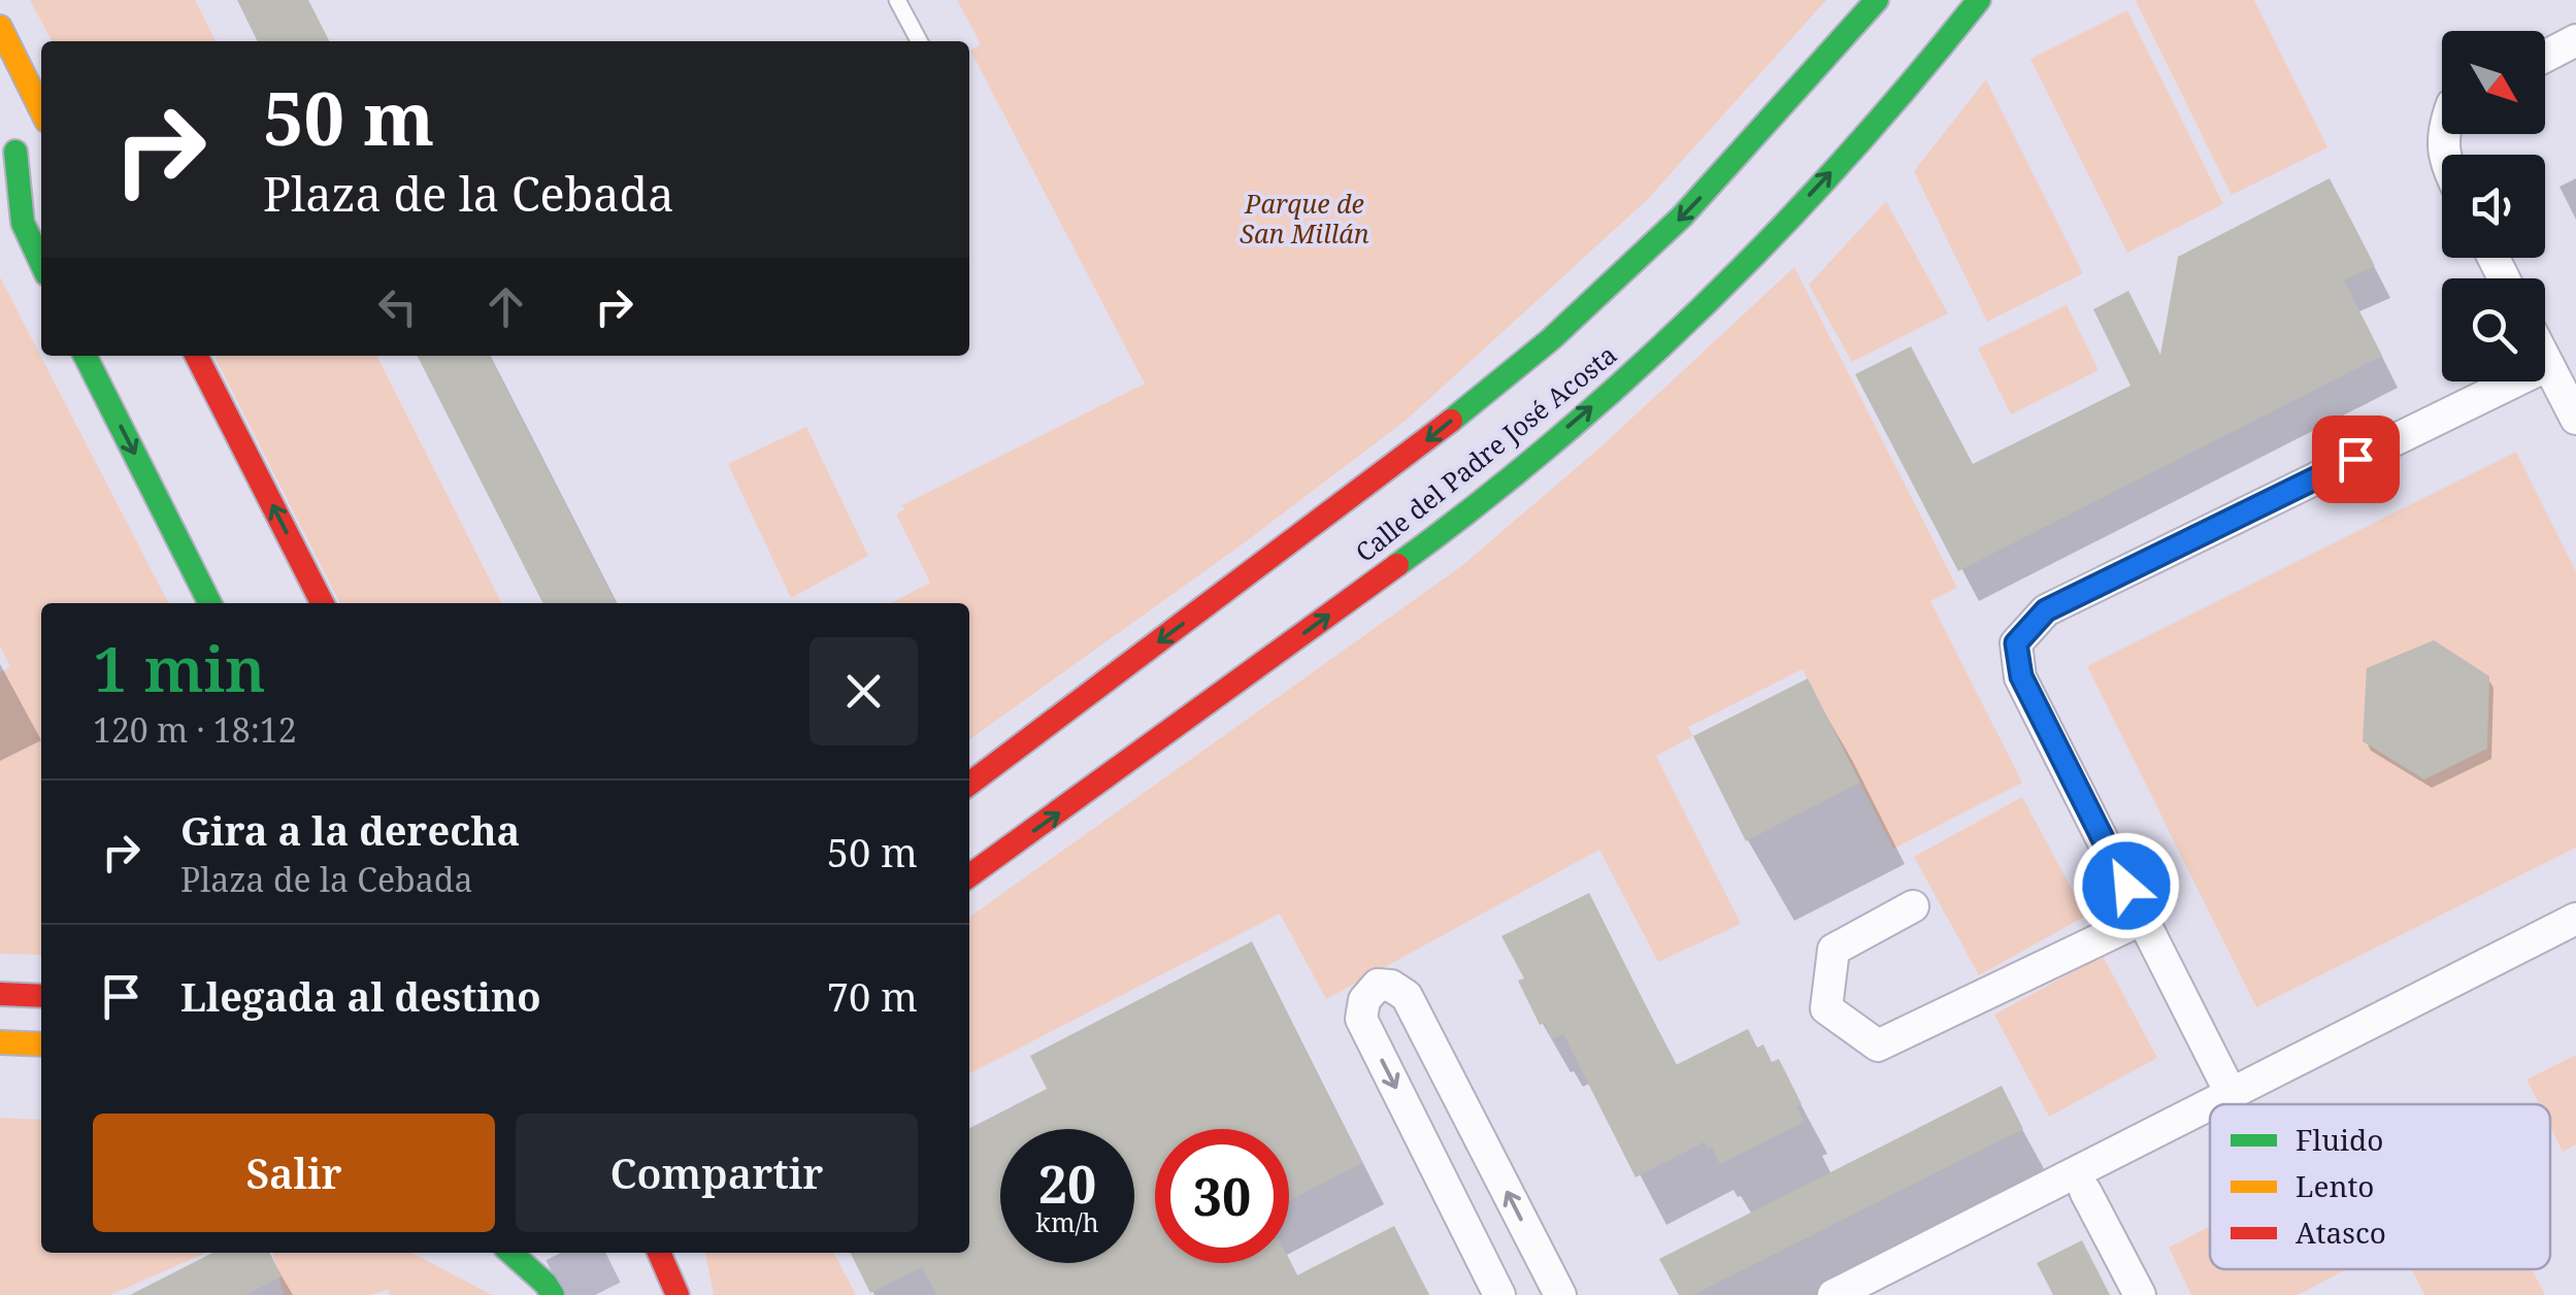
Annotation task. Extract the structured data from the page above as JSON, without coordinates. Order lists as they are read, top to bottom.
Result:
{
  "streets": {
    "main road": ["Calle del Padre José Acosta"]
  },
  "parks": ["Parque de San Millán"],
  "legend": ["Fluido", "Lento", "Atasco"],
  "north": "bottom right",
  "page": {
    "turn": ["50 m", "Plaza de la Cebada"],
    "heading": ["1 min", "120 m · 18:12"],
    "list": [
      {
        "name": "Gira a la derecha",
        "note": "Plaza de la Cebada",
        "value": "50 m"
      },
      {
        "name": "Llegada al destino",
        "value": "70 m"
      }
    ],
    "buttons": ["Salir", "Compartir"],
    "speed": "20 km/h",
    "limit": "30"
  }
}
